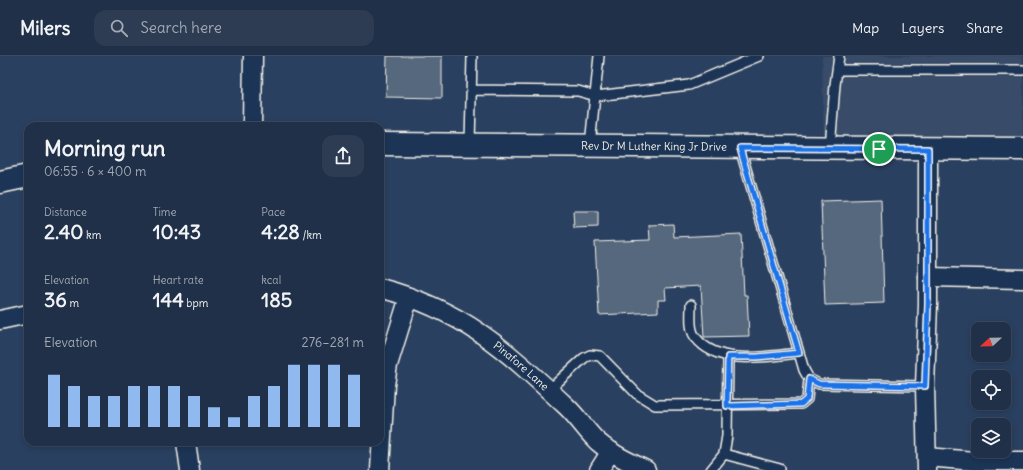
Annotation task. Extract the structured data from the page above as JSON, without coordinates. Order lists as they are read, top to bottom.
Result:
{
  "streets": {
    "street": ["Rev Dr M Luther King Jr Drive", "Pinafore Lane"]
  },
  "north": "left",
  "page": {
    "header": "Milers",
    "search": "Search here",
    "nav": ["Map", "Layers", "Share"],
    "heading": ["Morning run", "06:55 · 6 × 400 m"],
    "stats": [
      ["Distance", "2.40 km"],
      ["Time", "10:43"],
      ["Pace", "4:28 /km"],
      ["Elevation", "36 m"],
      ["Heart rate", "144 bpm"],
      ["kcal", "185"]
    ],
    "chart": ["Elevation", "276–281 m"]
  }
}
